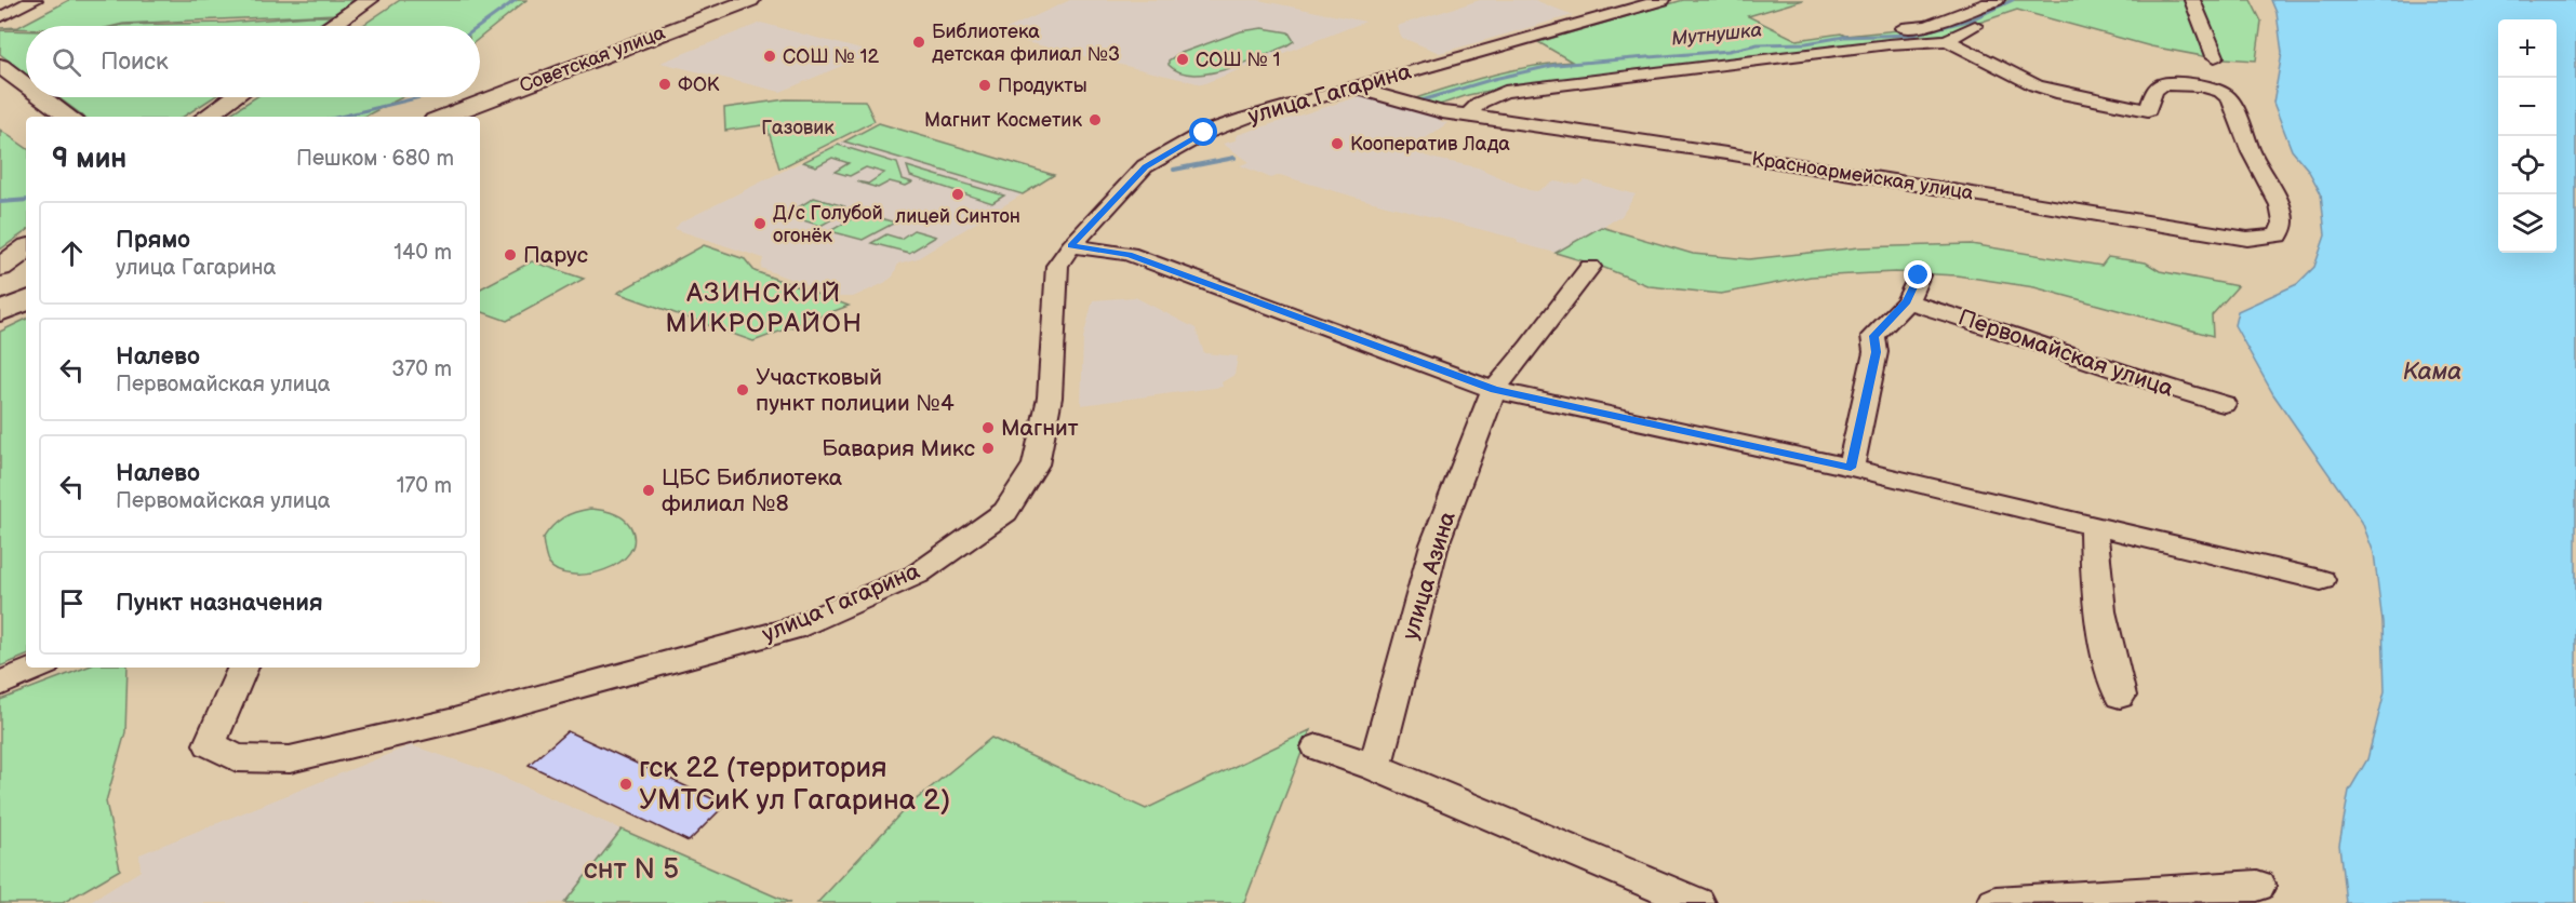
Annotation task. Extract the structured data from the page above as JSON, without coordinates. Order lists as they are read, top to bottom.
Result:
{
  "streets": {
    "main road": ["Советская улица"],
    "street": [
      "улица Гагарина",
      "Красноармейская улица",
      "Первомайская улица",
      "улица Азина"
    ]
  },
  "districts": ["АЗИНСКИЙ МИКРОРАЙОН"],
  "water": ["Мутнушка", "Кама"],
  "parks": ["Газовик", "снт N 5"],
  "places": [
    "Библиотека детская филиал №3",
    "СОШ № 12",
    "СОШ № 1",
    "ФОК",
    "Продукты",
    "Магнит Косметик",
    "Кооператив Лада",
    "лицей Синтон",
    "Д/с Голубой огонёк",
    "Парус",
    "Участковый пункт полиции №4",
    "Магнит",
    "Бавария Микс",
    "ЦБС Библиотека филиал №8",
    "гск 22 (территория УМТСиК ул Гагарина 2)"
  ],
  "page": {
    "map_buttons": ["+", "−"],
    "search": "Поиск",
    "heading": ["9 мин", "Пешком · 680 m"],
    "list": [
      ["Прямо", "улица Гагарина", "140 m"],
      ["Налево", "Первомайская улица", "370 m"],
      ["Налево", "Первомайская улица", "170 m"],
      "Пункт назначения"
    ]
  }
}
